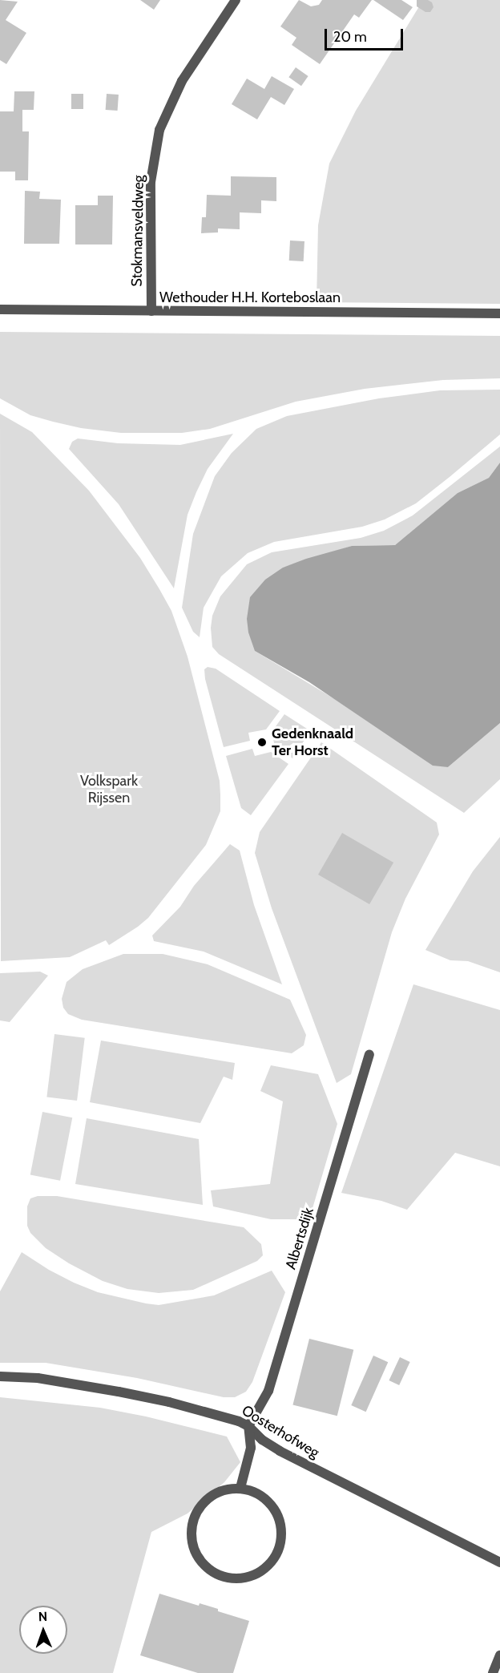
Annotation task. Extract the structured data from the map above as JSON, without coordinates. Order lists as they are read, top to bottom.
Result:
{
  "streets": {
    "street": [
      "Stokmansveldweg",
      "Wethouder H.H. Korteboslaan",
      "Albertsdijk",
      "Oosterhofweg"
    ]
  },
  "crossings": [
    ["Stokmansveldweg", "Wethouder H.H. Korteboslaan"],
    ["Albertsdijk", "Oosterhofweg"]
  ],
  "parks": ["Volkspark Rijssen"],
  "places": ["Gedenknaald Ter Horst"],
  "scale_bar": "20 m",
  "north": "top"
}
